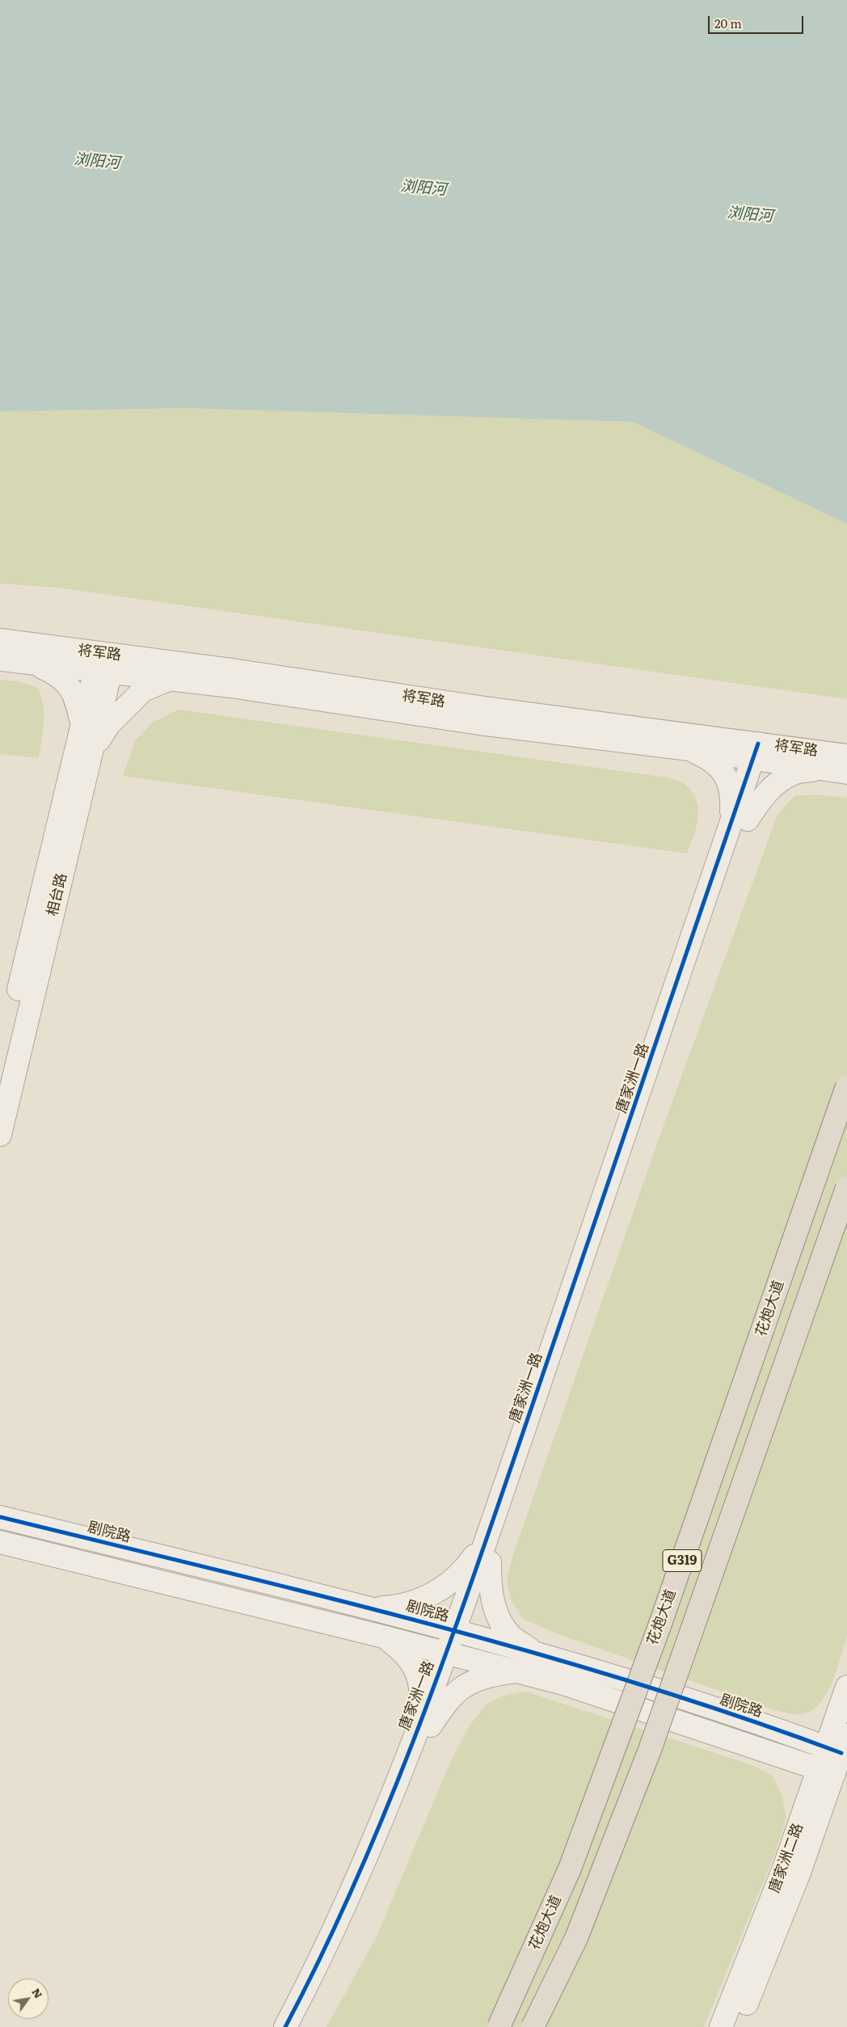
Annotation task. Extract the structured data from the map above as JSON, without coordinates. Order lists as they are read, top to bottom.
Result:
{
  "streets": {
    "highway": ["花炮大道", "G319"],
    "street": [
      "将军路",
      "相台路",
      "唐家洲一路",
      "剧院路",
      "唐家洲二路"
    ]
  },
  "crossings": [
    ["将军路", "相台路"],
    ["将军路", "唐家洲一路"],
    ["唐家洲一路", "剧院路"],
    ["剧院路", "唐家洲二路"]
  ],
  "water": ["浏阳河"],
  "scale_bar": "20 m",
  "north": "top right"
}
